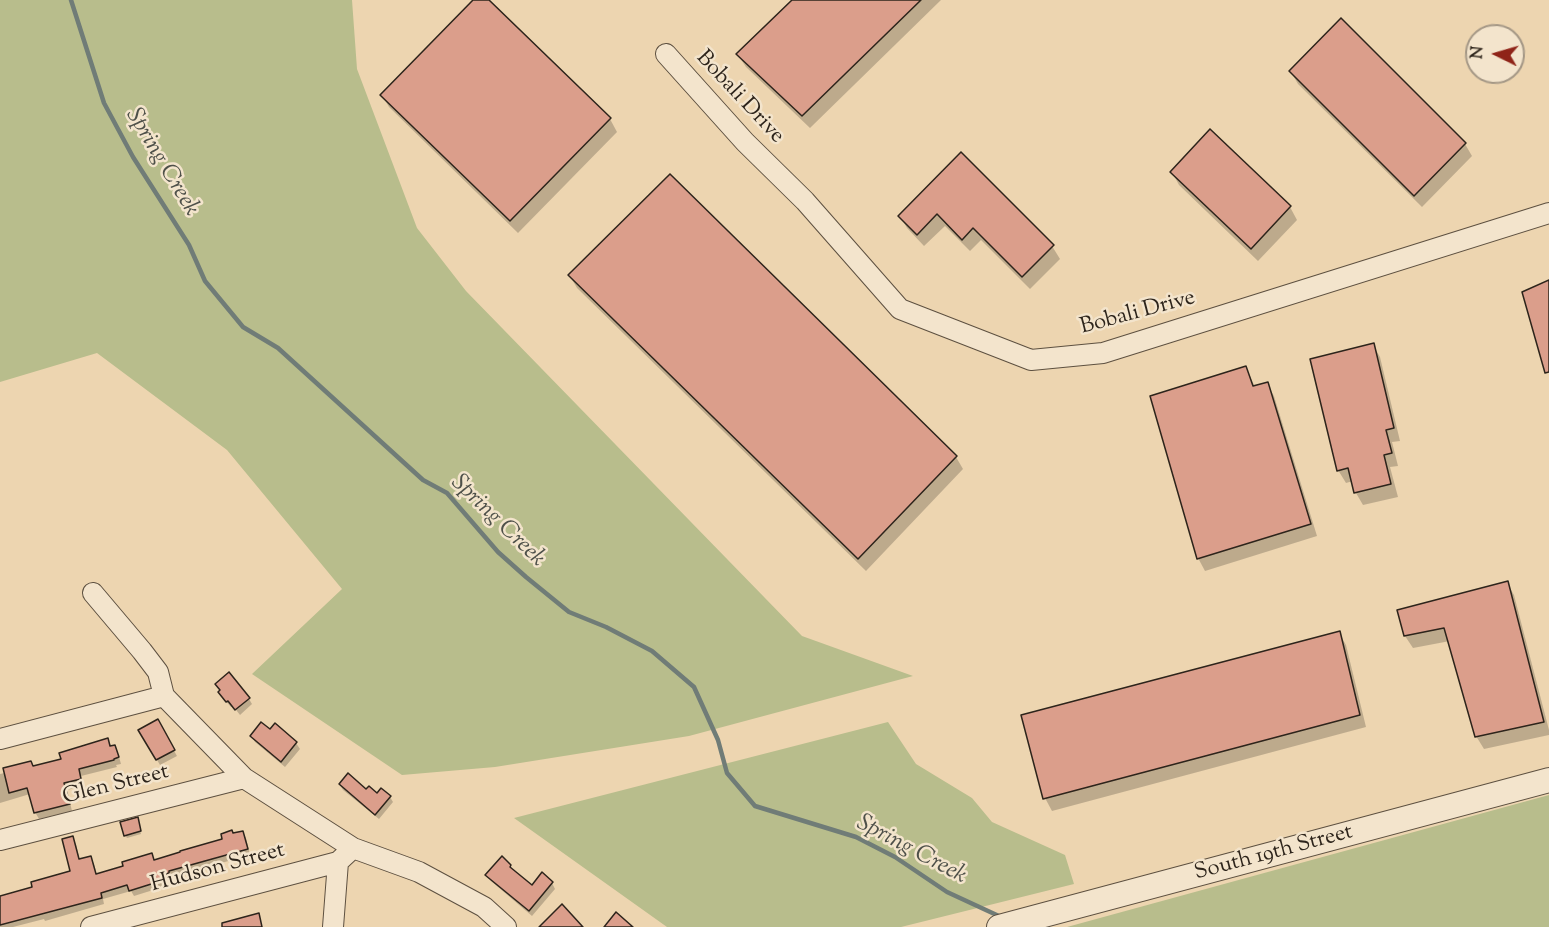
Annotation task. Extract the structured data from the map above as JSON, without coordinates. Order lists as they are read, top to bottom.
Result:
{
  "streets": {
    "street": [
      "Bobali Drive",
      "Glen Street",
      "South 19th Street",
      "Hudson Street"
    ]
  },
  "water": ["Spring Creek"],
  "north": "left"
}
